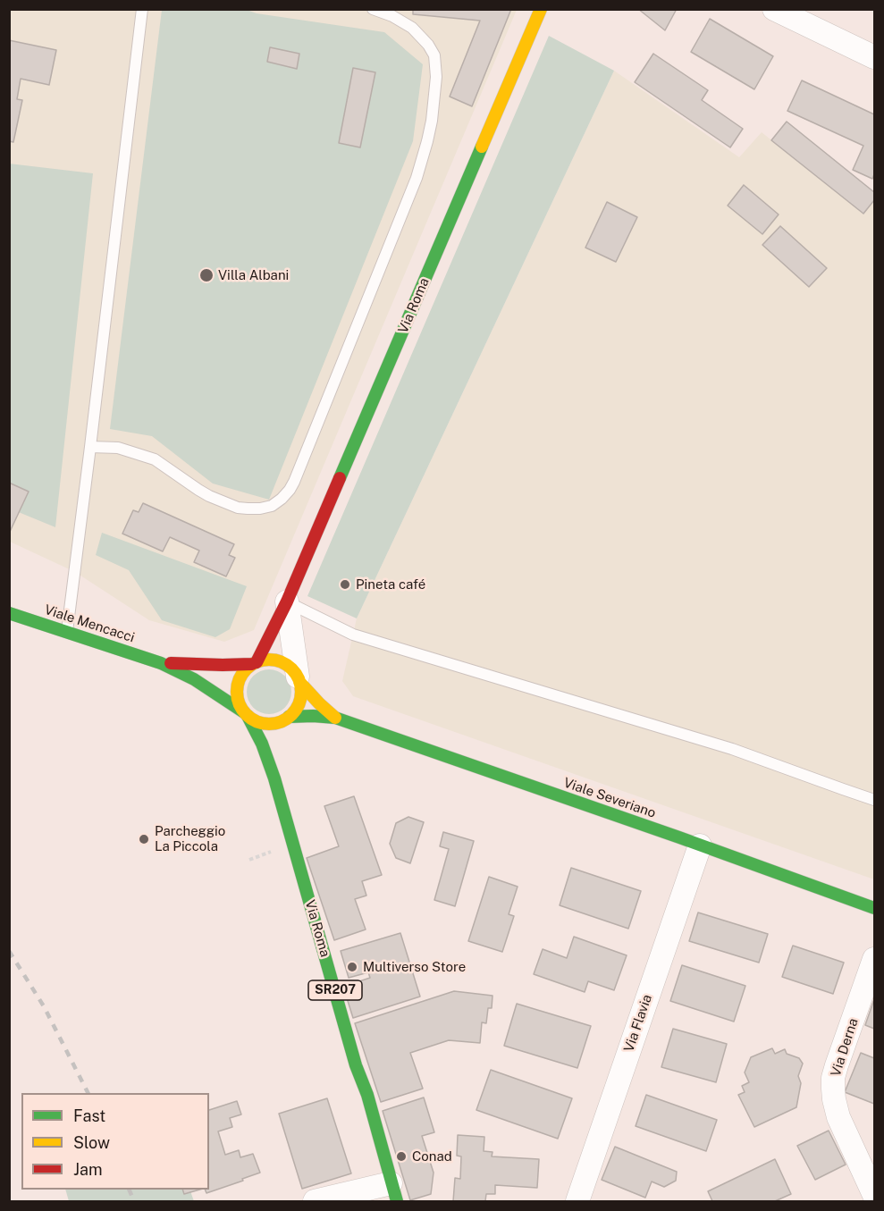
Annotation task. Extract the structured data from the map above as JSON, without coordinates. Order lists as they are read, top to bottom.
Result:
{
  "streets": {
    "main road": [
      "Via Roma",
      "Viale Mencacci",
      "Viale Severiano",
      "SR207"
    ],
    "street": ["Via Flavia", "Via Derna"]
  },
  "crossings": [
    ["Via Roma", "Viale Mencacci"],
    ["Via Roma", "Viale Severiano"],
    ["Viale Mencacci", "Viale Severiano"],
    ["Viale Severiano", "Via Flavia"]
  ],
  "places": [
    "Villa Albani",
    "Pineta café",
    "Parcheggio La Piccola",
    "Multiverso Store",
    "Conad"
  ],
  "legend": ["Fast", "Slow", "Jam"]
}
